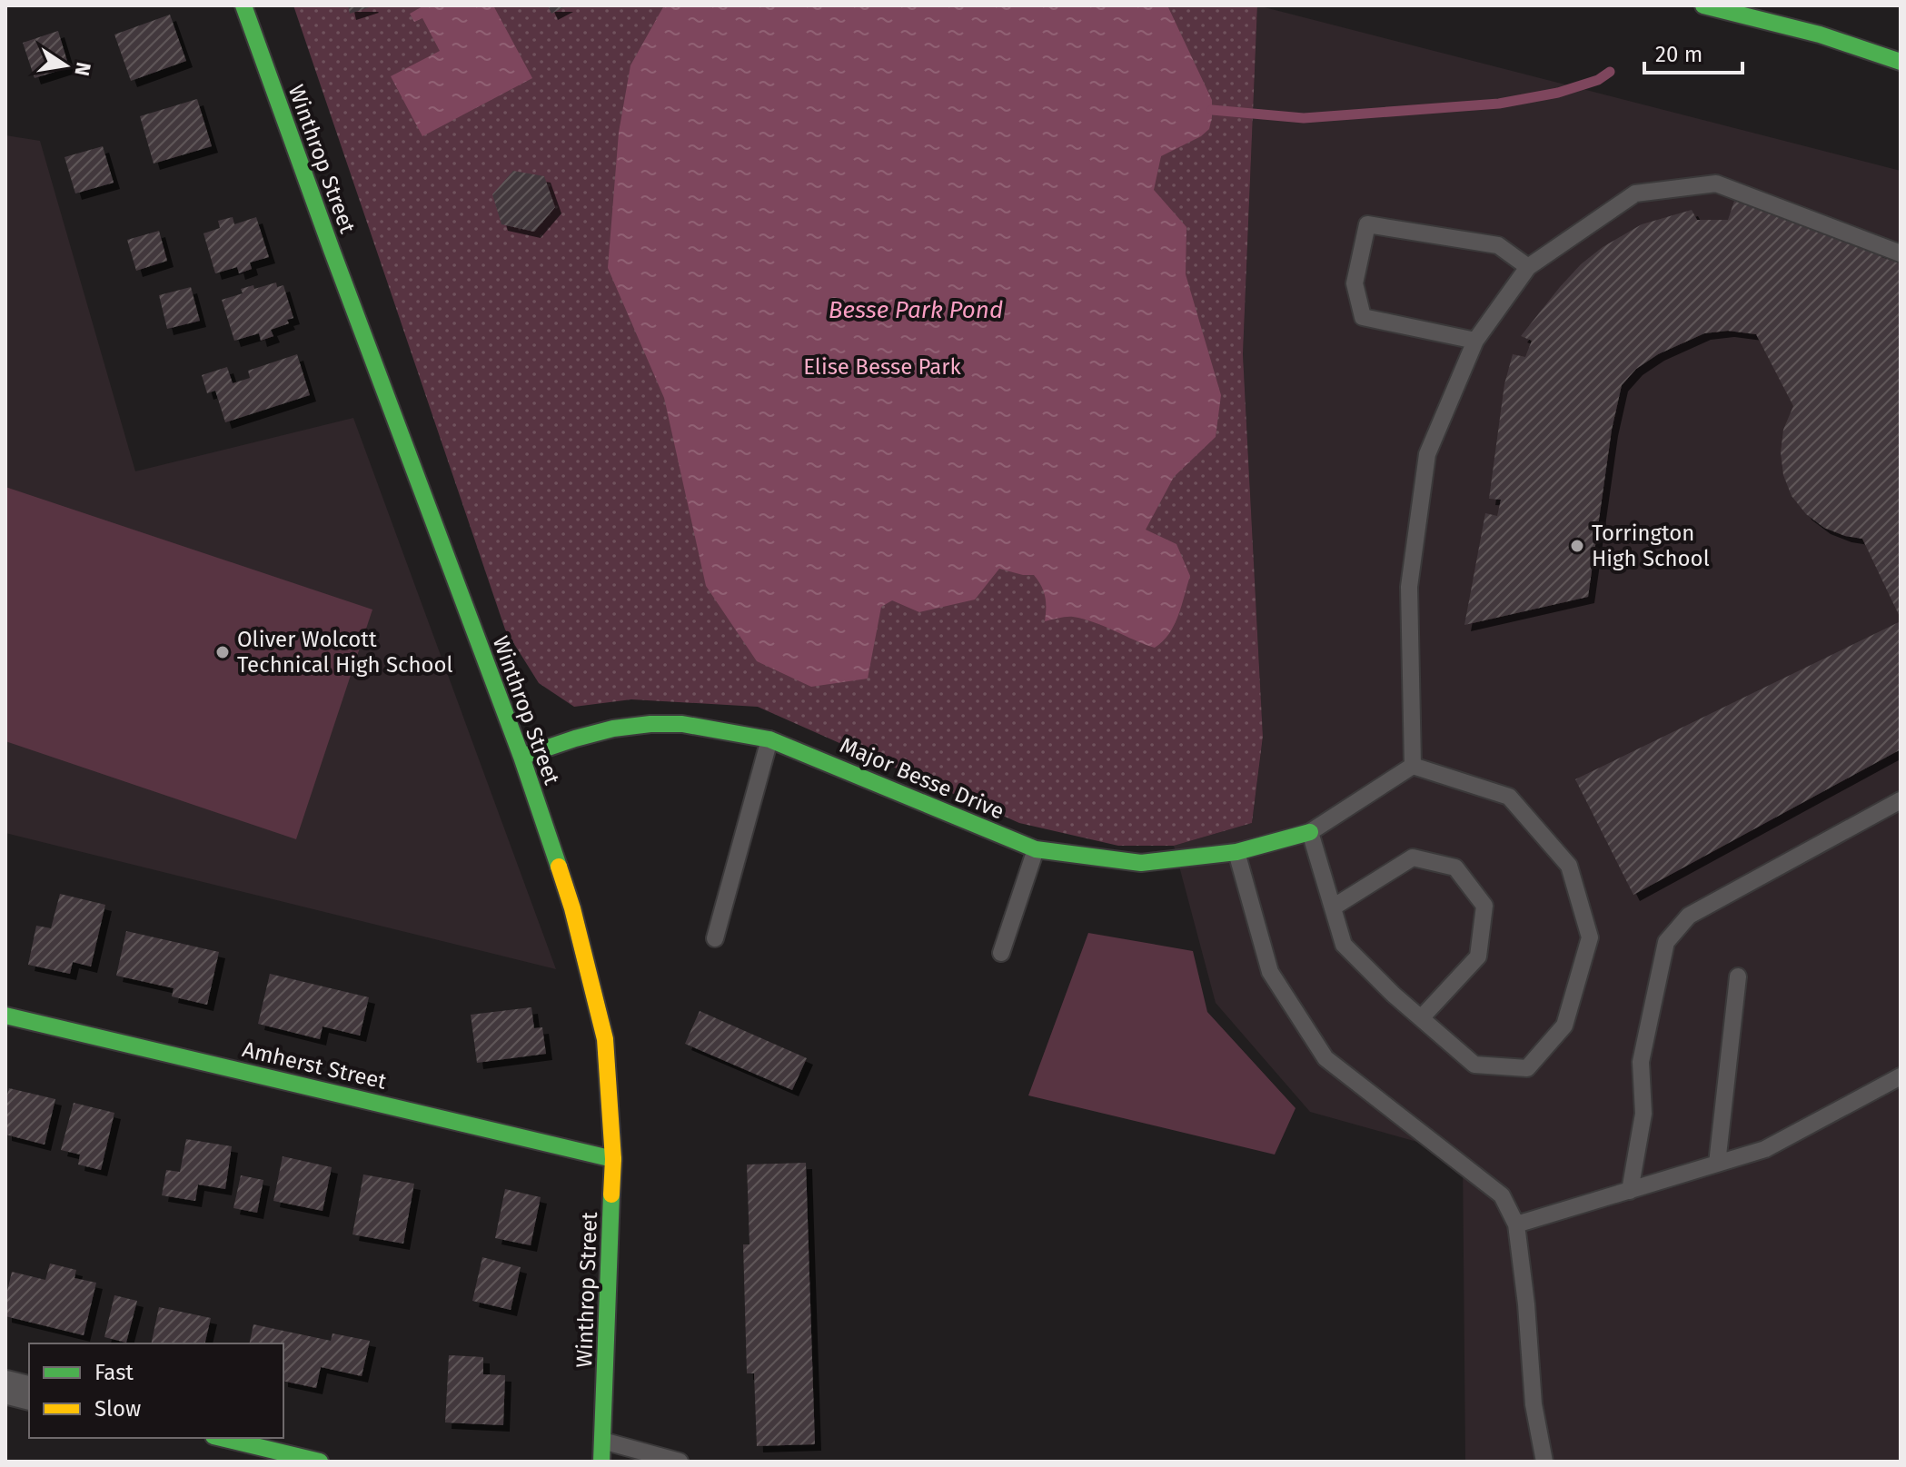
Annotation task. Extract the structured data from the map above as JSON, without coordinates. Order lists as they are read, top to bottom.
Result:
{
  "streets": {
    "main road": ["Winthrop Street", "Major Besse Drive", "Amherst Street"]
  },
  "crossings": [
    ["Winthrop Street", "Major Besse Drive"],
    ["Winthrop Street", "Amherst Street"]
  ],
  "water": ["Besse Park Pond"],
  "parks": ["Elise Besse Park"],
  "places": ["Torrington High School", "Oliver Wolcott Technical High School"],
  "legend": ["Fast", "Slow"],
  "scale_bar": "20 m",
  "north": "right"
}
